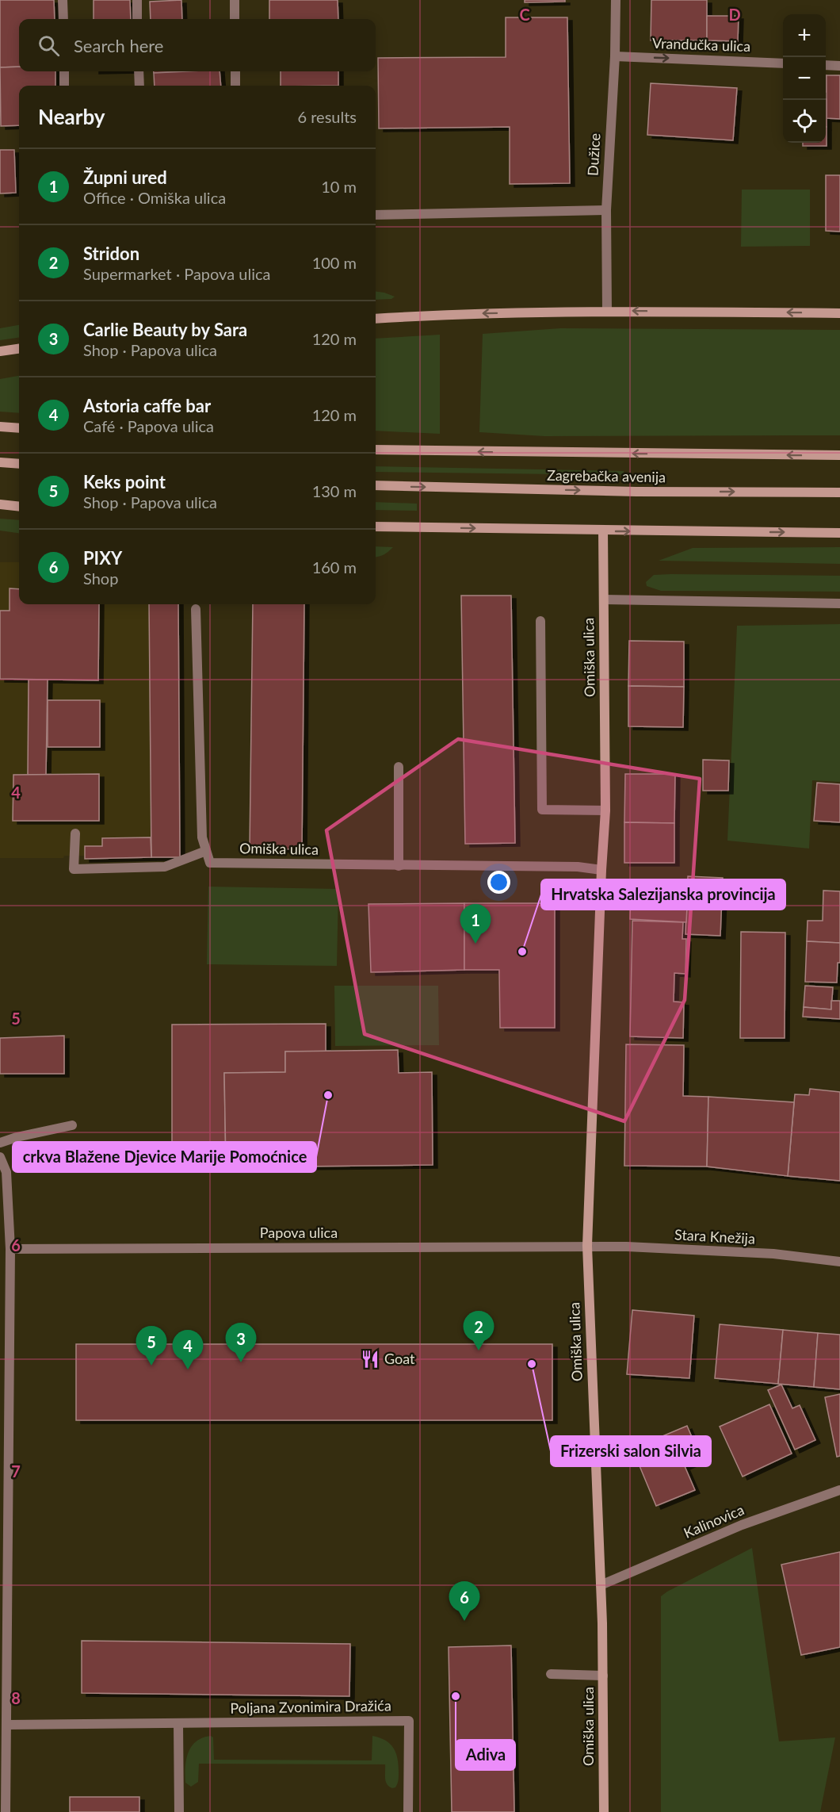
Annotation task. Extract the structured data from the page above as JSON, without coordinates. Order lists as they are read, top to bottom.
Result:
{
  "streets": {
    "main road": ["Zagrebačka avenija", "Omiška ulica"],
    "street": [
      "Vrandučka ulica",
      "Dužice",
      "Papova ulica",
      "Stara Knežija",
      "Kalinovica",
      "Poljana Zvonimira Dražića"
    ]
  },
  "crossings": [
    ["Vrandučka ulica", "Dužice"],
    ["Omiška ulica", "Papova ulica"],
    ["Omiška ulica", "Stara Knežija"],
    ["Omiška ulica", "Kalinovica"],
    ["Papova ulica", "Stara Knežija"]
  ],
  "one_way": ["Vrandučka ulica"],
  "places": {
    "other": [
      "Hrvatska Salezijanska provincija",
      "crkva Blažene Djevice Marije Pomoćnice",
      "Frizerski salon Silvia",
      "Adiva"
    ],
    "restaurant": ["Goat"]
  },
  "page": {
    "map_buttons": ["+", "−"],
    "search": "Search here",
    "heading": ["Nearby", "6 results"],
    "list": [
      {
        "mark": "1",
        "name": "Župni ured",
        "note": "Office · Omiška ulica",
        "value": "10 m"
      },
      {
        "mark": "2",
        "name": "Stridon",
        "note": "Supermarket · Papova ulica",
        "value": "100 m"
      },
      {
        "mark": "3",
        "name": "Carlie Beauty by Sara",
        "note": "Shop · Papova ulica",
        "value": "120 m"
      },
      {
        "mark": "4",
        "name": "Astoria caffe bar",
        "note": "Café · Papova ulica",
        "value": "120 m"
      },
      {
        "mark": "5",
        "name": "Keks point",
        "note": "Shop · Papova ulica",
        "value": "130 m"
      },
      {
        "mark": "6",
        "name": "PIXY",
        "note": "Shop",
        "value": "160 m"
      }
    ],
    "pins": [
      "1",
      "2",
      "3",
      "5",
      "4",
      "6"
    ]
  },
  "grid": {
    "columns": ["C", "D"],
    "rows": [
      "4",
      "5",
      "6",
      "7",
      "8"
    ]
  }
}
